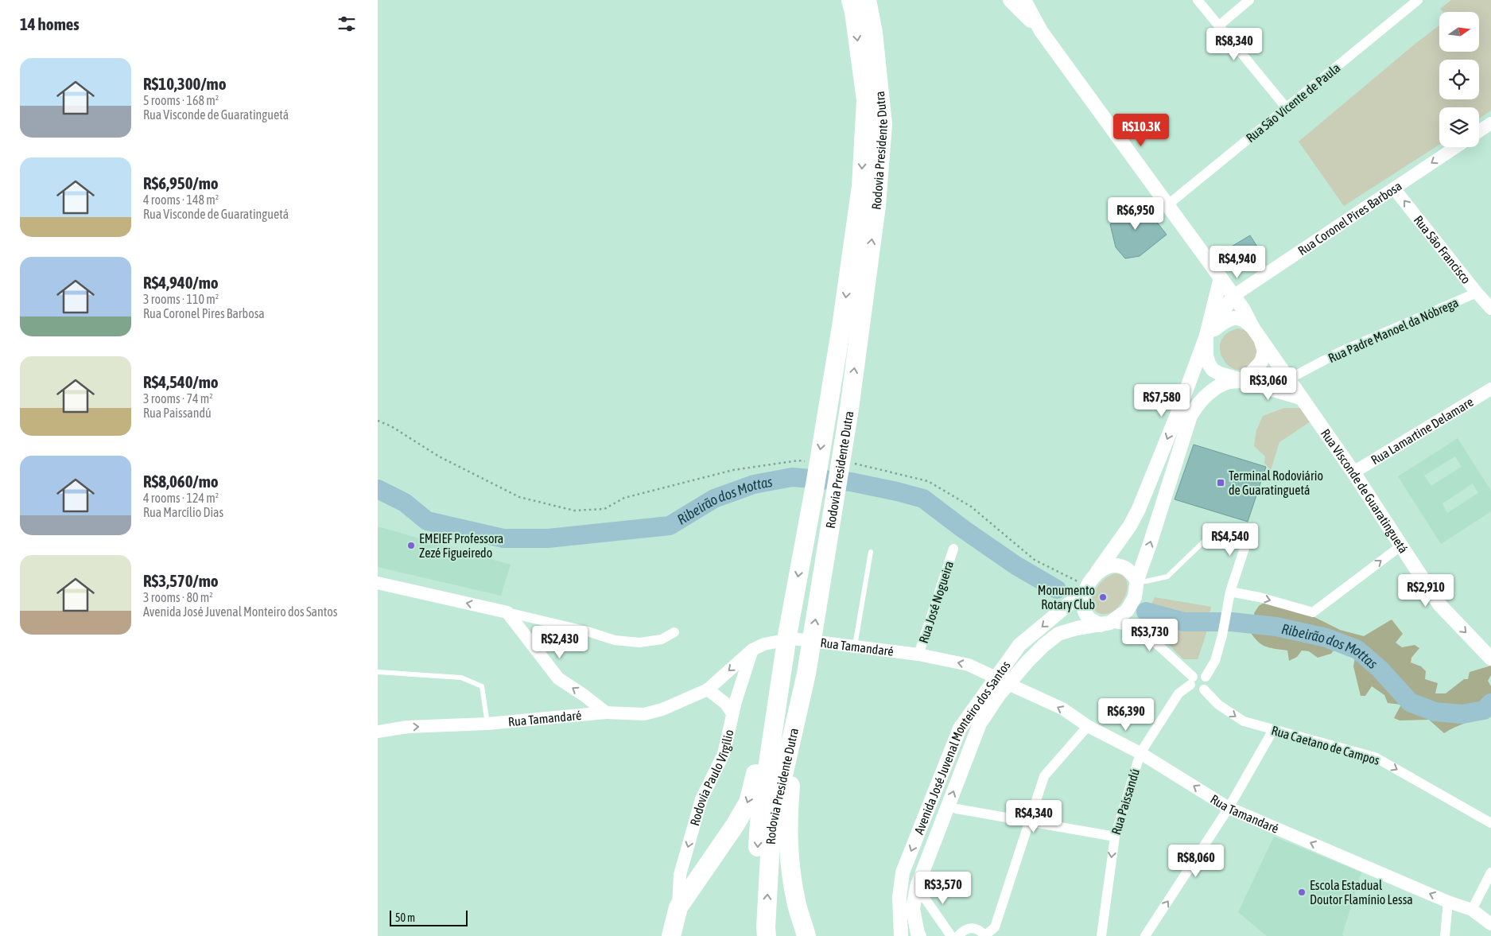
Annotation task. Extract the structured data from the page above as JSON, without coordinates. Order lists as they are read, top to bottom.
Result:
{
  "streets": {
    "highway": ["Rodovia Presidente Dutra"],
    "main road": ["Rua Visconde de Guaratinguetá", "Avenida José Juvenal Monteiro dos Santos"],
    "street": [
      "Rua São Vicente de Paula",
      "Rua Coronel Pires Barbosa",
      "Rua São Francisco",
      "Rua Padre Manoel da Nóbrega",
      "Rua Lamartine Delamare",
      "Rua José Nogueira",
      "Rua Tamandaré",
      "Rua Caetano de Campos",
      "Rodovia Paulo Virgílio",
      "Rua Paissandú"
    ]
  },
  "crossings": [
    ["Rua São Vicente de Paula", "Rua Visconde de Guaratinguetá"],
    ["Rua Coronel Pires Barbosa", "Rua São Francisco"],
    ["Rua Coronel Pires Barbosa", "Rua Visconde de Guaratinguetá"],
    ["Rua São Francisco", "Rua Padre Manoel da Nóbrega"],
    ["Rua Padre Manoel da Nóbrega", "Rua Visconde de Guaratinguetá"],
    ["Rua Lamartine Delamare", "Rua Visconde de Guaratinguetá"],
    ["Rua José Nogueira", "Rua Tamandaré"],
    ["Rua Tamandaré", "Avenida José Juvenal Monteiro dos Santos"],
    ["Rua Tamandaré", "Rodovia Paulo Virgílio"],
    ["Rua Tamandaré", "Rua Paissandú"],
    ["Rua Caetano de Campos", "Rua Paissandú"]
  ],
  "one_way": [
    "Rua São Francisco",
    "Rua Caetano de Campos",
    "Rodovia Paulo Virgílio",
    "Rua Paissandú"
  ],
  "water": ["Ribeirão dos Mottas"],
  "places": {
    "transit": ["Terminal Rodoviário de Guaratinguetá"],
    "other": ["EMEIEF Professora Zezé Figueiredo", "Monumento Rotary Club", "Escola Estadual Doutor Flamínio Lessa"]
  },
  "scale_bar": "50 m",
  "north": "right",
  "page": {
    "heading": "14 homes",
    "price": [
      "R$8,340",
      "R$10.3K",
      "R$6,950",
      "R$4,940",
      "R$3,060",
      "R$7,580",
      "R$4,540",
      "R$2,910",
      "R$3,730",
      "R$2,430",
      "R$6,390",
      "R$4,340",
      "R$8,060",
      "R$3,570"
    ],
    "list": [
      {
        "name": "R$10,300/mo",
        "note": "5 rooms · 168 m² · Rua Visconde de Guaratinguetá"
      },
      {
        "name": "R$6,950/mo",
        "note": "4 rooms · 148 m² · Rua Visconde de Guaratinguetá"
      },
      {
        "name": "R$4,940/mo",
        "note": "3 rooms · 110 m² · Rua Coronel Pires Barbosa"
      },
      {
        "name": "R$4,540/mo",
        "note": "3 rooms · 74 m² · Rua Paissandú"
      },
      {
        "name": "R$8,060/mo",
        "note": "4 rooms · 124 m² · Rua Marcílio Dias"
      },
      {
        "name": "R$3,570/mo",
        "note": "3 rooms · 80 m² · Avenida José Juvenal Monteiro dos Santos"
      }
    ],
    "scale": "50 m"
  }
}
